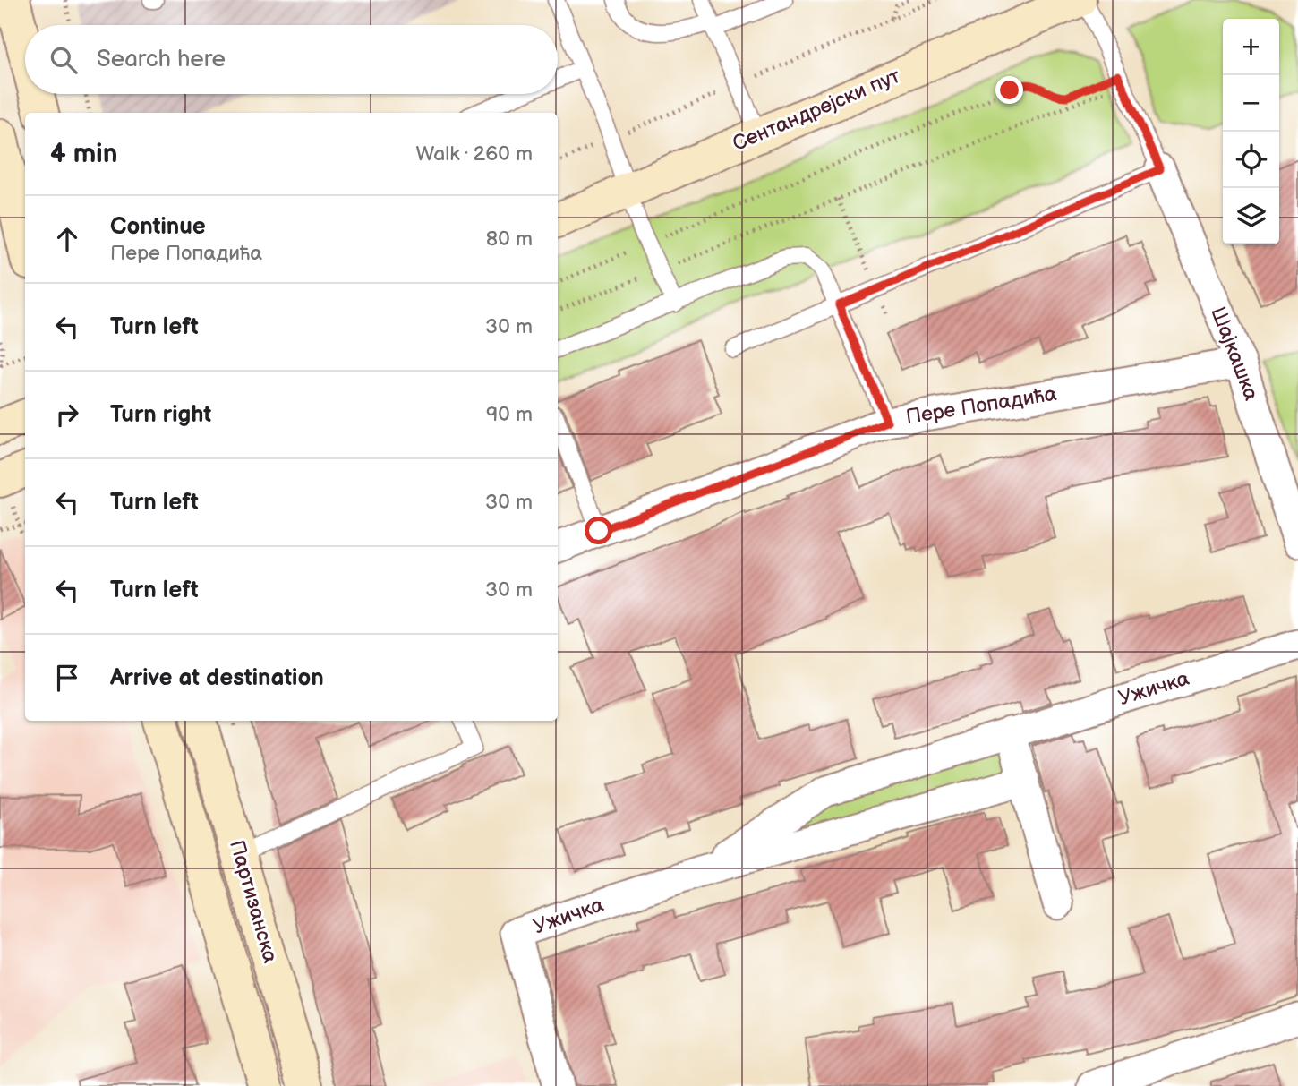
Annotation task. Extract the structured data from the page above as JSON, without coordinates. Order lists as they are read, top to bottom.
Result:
{
  "streets": {
    "main road": ["Сентандрејски пут", "Партизанска"],
    "street": ["Шајкашка", "Пере Попадића", "Ужичка"]
  },
  "crossings": [
    ["Шајкашка", "Пере Попадића"]
  ],
  "page": {
    "map_buttons": ["+", "−"],
    "search": "Search here",
    "heading": ["4 min", "Walk · 260 m"],
    "list": [
      ["Continue", "Пере Попадића", "80 m"],
      ["Turn left", "30 m"],
      ["Turn right", "90 m"],
      ["Turn left", "30 m"],
      ["Turn left", "30 m"],
      "Arrive at destination"
    ]
  }
}
